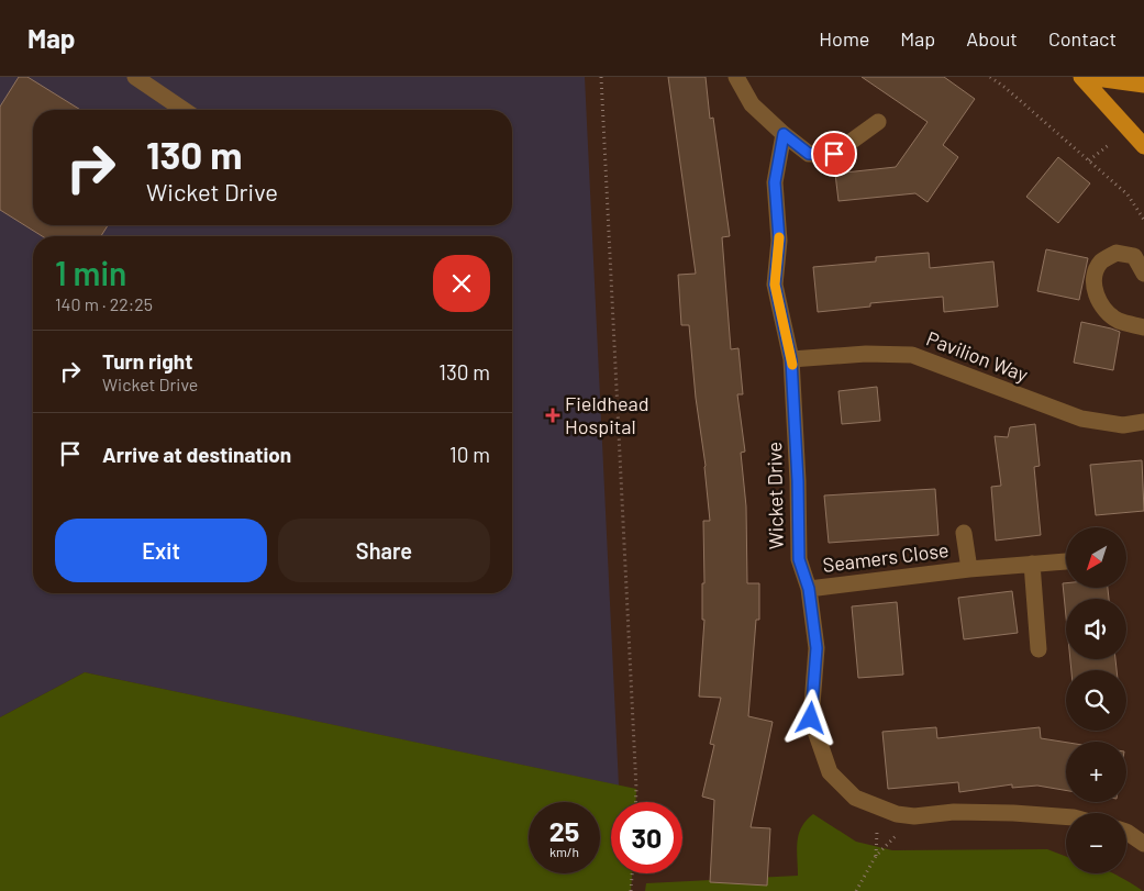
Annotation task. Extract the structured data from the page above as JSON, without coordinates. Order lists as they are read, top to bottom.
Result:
{
  "streets": {
    "street": ["Pavilion Way", "Wicket Drive", "Seamers Close"]
  },
  "crossings": [
    ["Pavilion Way", "Wicket Drive"],
    ["Wicket Drive", "Seamers Close"]
  ],
  "places": {
    "health": ["Fieldhead Hospital"]
  },
  "north": "bottom left",
  "page": {
    "header": "Map",
    "nav": [
      "Home",
      "Map",
      "About",
      "Contact"
    ],
    "turn": ["130 m", "Wicket Drive"],
    "heading": ["1 min", "140 m · 22:25"],
    "list": [
      {
        "name": "Turn right",
        "note": "Wicket Drive",
        "value": "130 m"
      },
      {
        "name": "Arrive at destination",
        "value": "10 m"
      }
    ],
    "buttons": ["Exit", "Share"],
    "map_buttons": ["+", "−"],
    "speed": "25 km/h",
    "limit": "30"
  }
}
